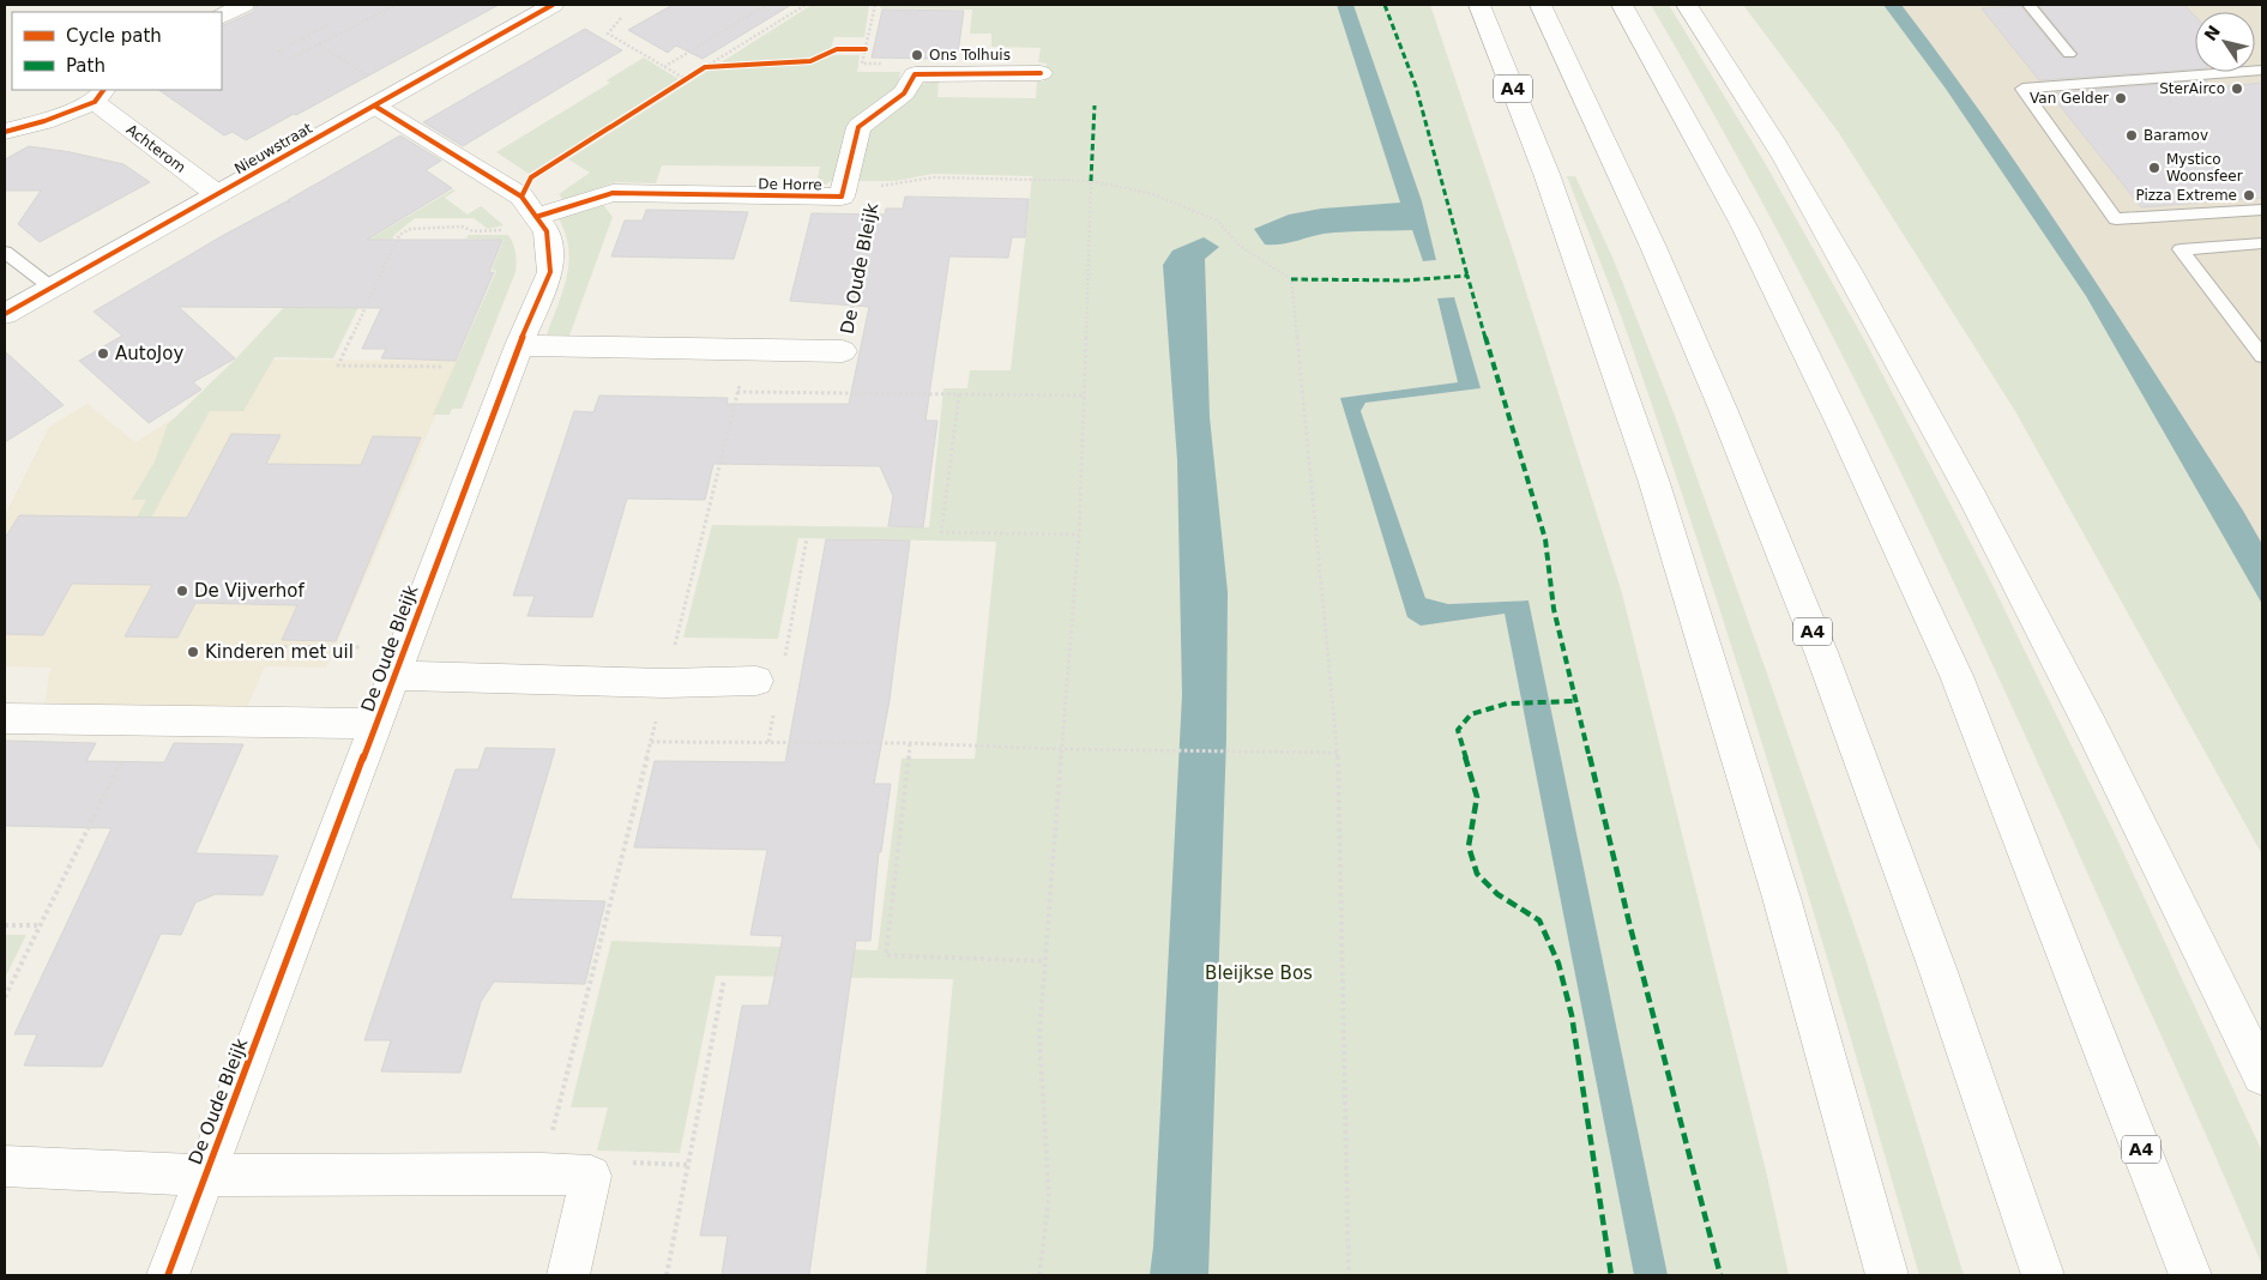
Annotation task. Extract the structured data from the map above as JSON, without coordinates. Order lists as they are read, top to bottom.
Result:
{
  "streets": {
    "main road": [
      "A4",
      "Achterom",
      "Nieuwstraat",
      "De Horre",
      "De Oude Bleijk"
    ]
  },
  "crossings": [
    ["Achterom", "Nieuwstraat"],
    ["Nieuwstraat", "De Oude Bleijk"],
    ["De Horre", "De Oude Bleijk"]
  ],
  "parks": ["Bleijkse Bos"],
  "places": [
    "Ons Tolhuis",
    "SterAirco",
    "Van Gelder",
    "Baramov",
    "Mystico Woonsfeer",
    "Pizza Extreme",
    "AutoJoy",
    "De Vijverhof",
    "Kinderen met uil"
  ],
  "legend": ["Cycle path", "Path"],
  "north": "top left"
}
